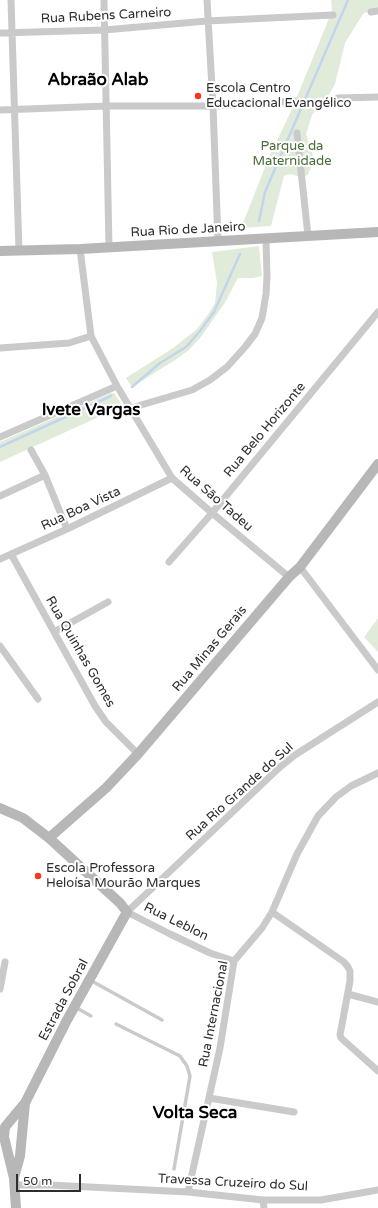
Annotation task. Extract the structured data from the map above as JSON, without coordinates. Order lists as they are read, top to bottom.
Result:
{
  "streets": {
    "street": [
      "Rua Rubens Carneiro",
      "Rua Rio de Janeiro",
      "Rua Belo Horizonte",
      "Rua São Tadeu",
      "Rua Boa Vista",
      "Rua Minas Gerais",
      "Rua Quinhas Gomes",
      "Rua Rio Grande do Sul",
      "Rua Leblon",
      "Estrada Sobral",
      "Rua Internacional",
      "Travessa Cruzeiro do Sul"
    ]
  },
  "crossings": [
    ["Rua Rio de Janeiro", "Rua São Tadeu"],
    ["Rua Belo Horizonte", "Rua São Tadeu"],
    ["Rua São Tadeu", "Rua Boa Vista"],
    ["Rua São Tadeu", "Rua Minas Gerais"],
    ["Rua Boa Vista", "Rua Quinhas Gomes"],
    ["Rua Minas Gerais", "Rua Quinhas Gomes"],
    ["Rua Minas Gerais", "Rua Leblon"],
    ["Rua Rio Grande do Sul", "Rua Leblon"],
    ["Rua Rio Grande do Sul", "Estrada Sobral"],
    ["Rua Leblon", "Estrada Sobral"],
    ["Rua Leblon", "Rua Internacional"],
    ["Estrada Sobral", "Travessa Cruzeiro do Sul"],
    ["Rua Internacional", "Travessa Cruzeiro do Sul"]
  ],
  "districts": ["Abraão Alab", "Ivete Vargas", "Volta Seca"],
  "parks": ["Parque da Maternidade"],
  "places": ["Escola Centro Educacional Evangélico", "Escola Professora Heloísa Mourão Marques"],
  "scale_bar": "50 m"
}
